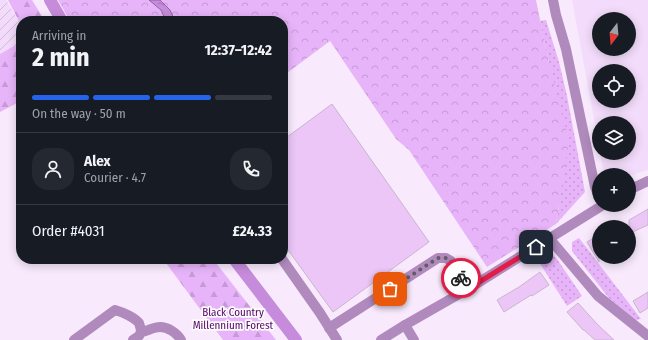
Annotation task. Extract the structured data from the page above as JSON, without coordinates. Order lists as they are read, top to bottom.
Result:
{
  "parks": ["Black Country Millennium Forest"],
  "north": "bottom",
  "page": {
    "map_buttons": ["+", "−"],
    "heading": ["2 min", "Arriving in", "12:37–12:42"],
    "panel": [
      "Alex",
      "Courier · 4.7",
      "Order #4031",
      "£24.33"
    ],
    "bar": "On the way · 50 m"
  }
}
